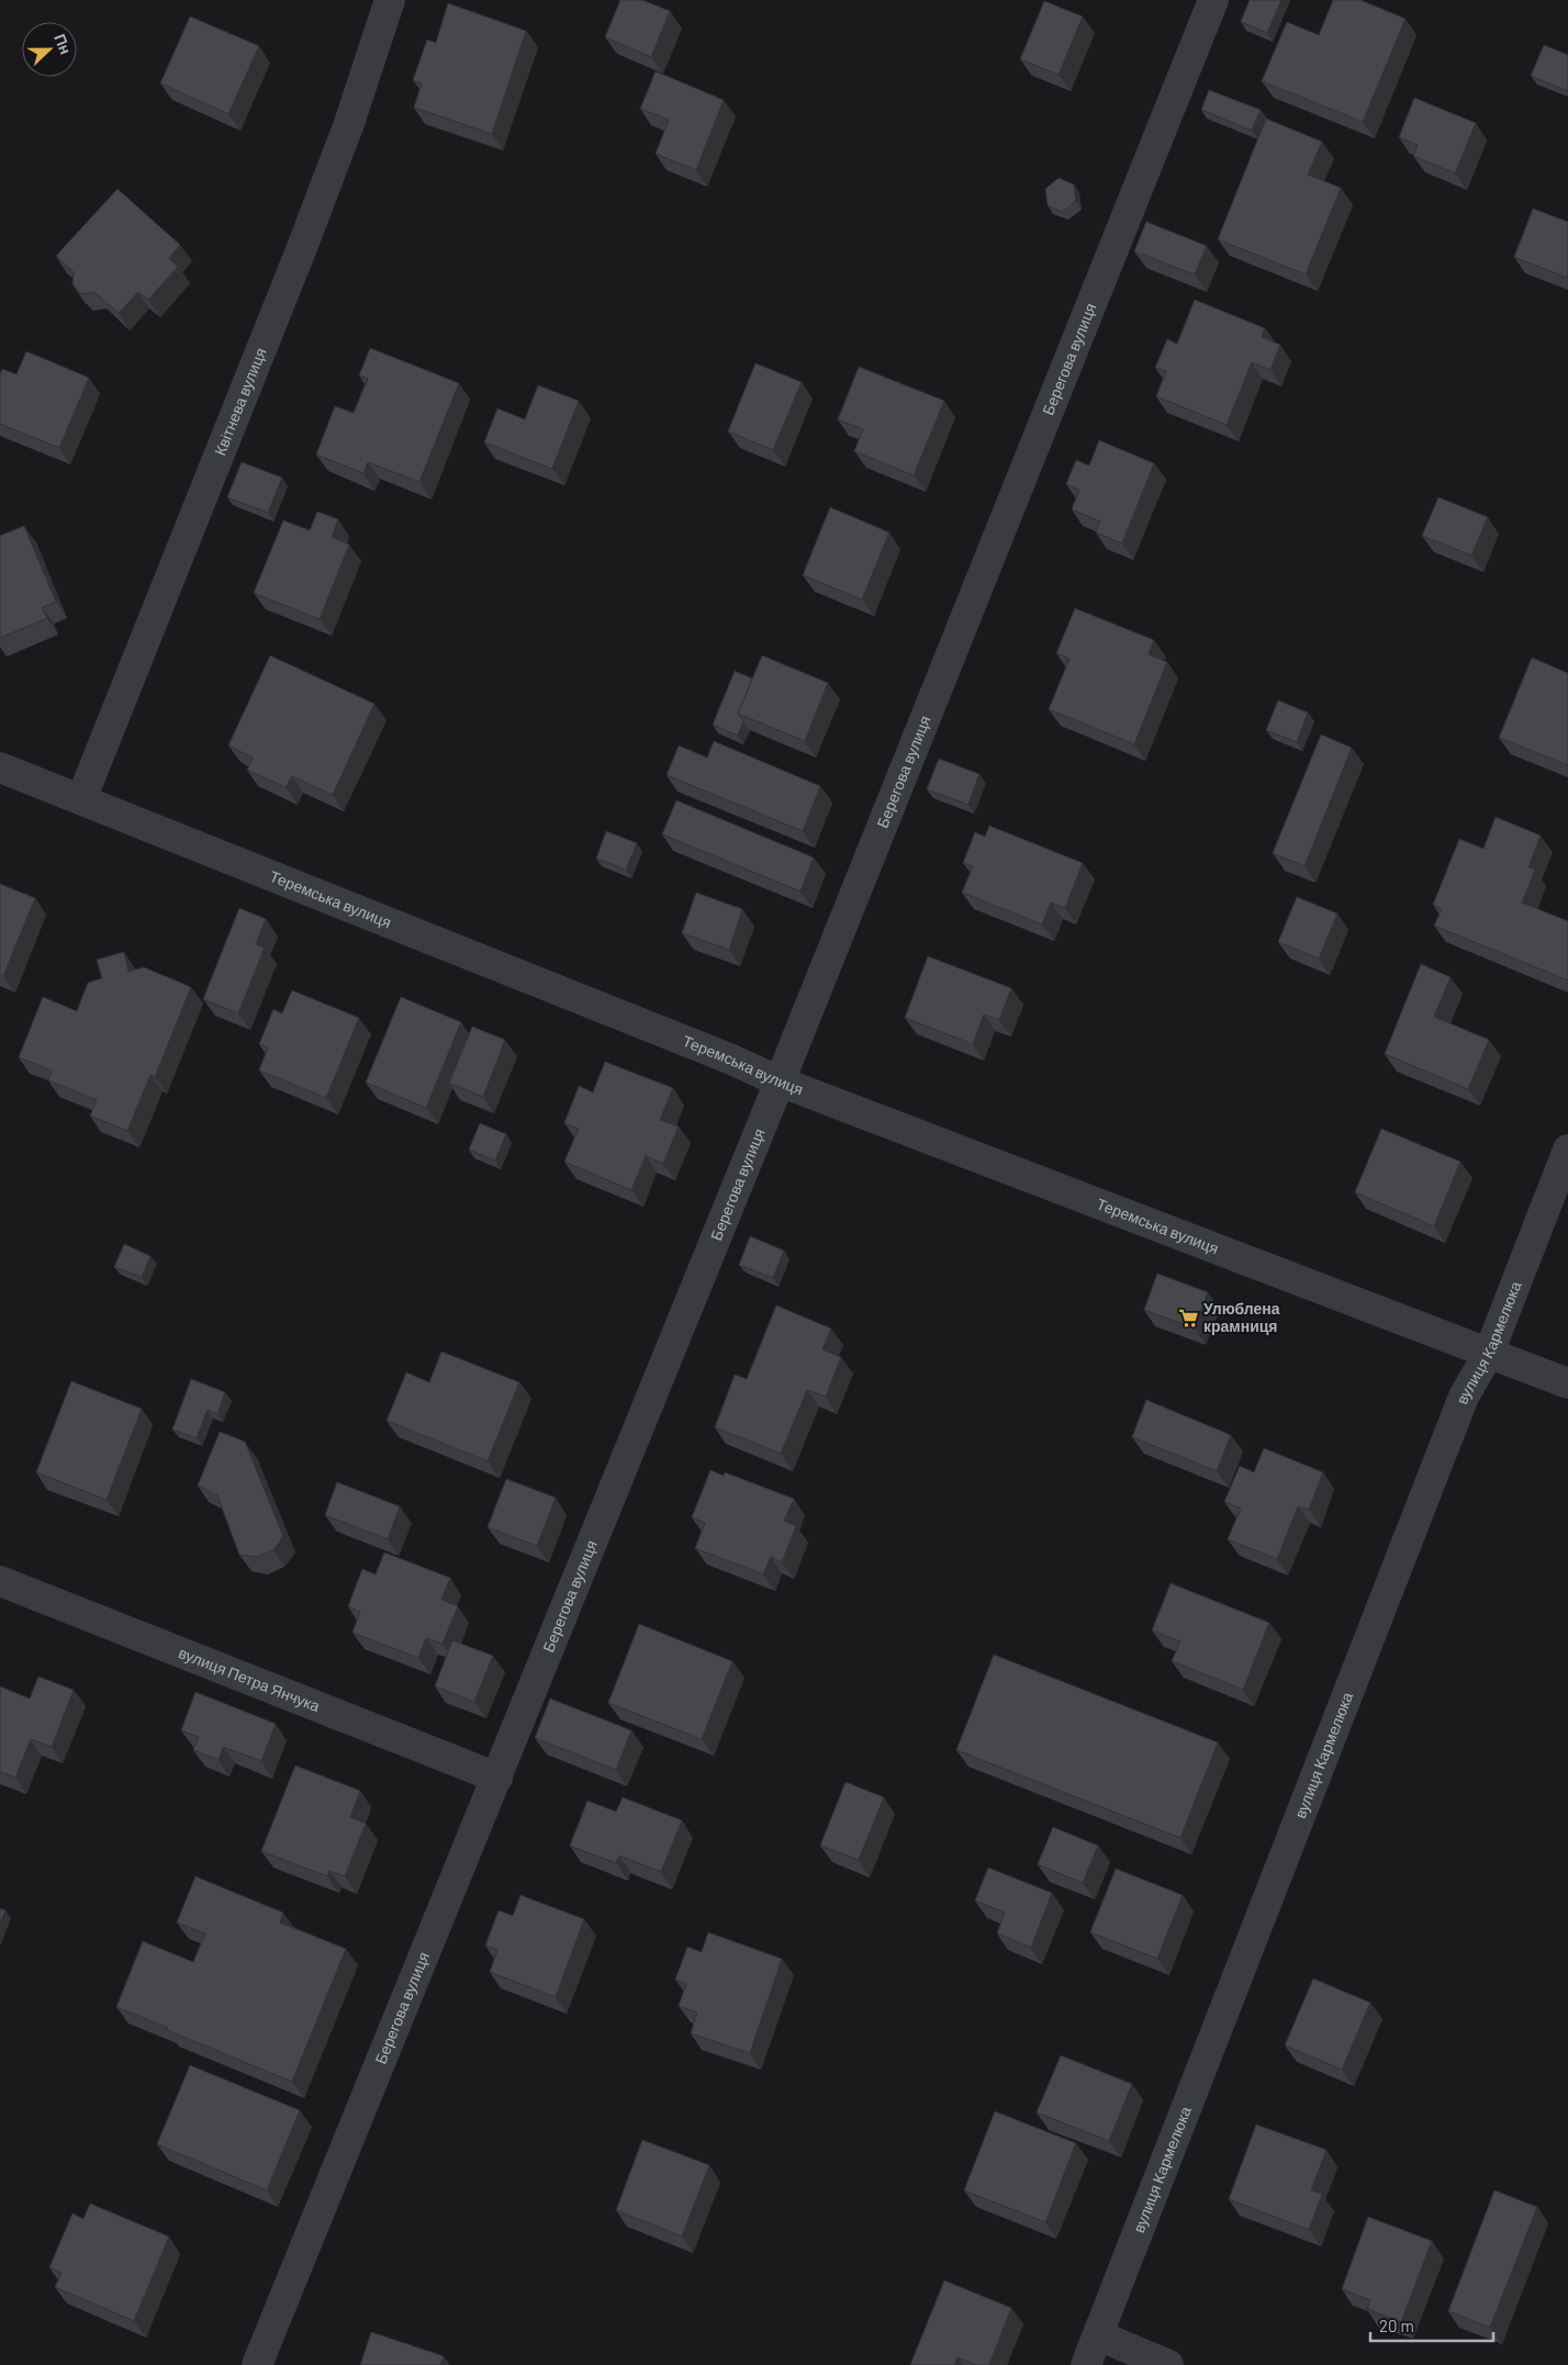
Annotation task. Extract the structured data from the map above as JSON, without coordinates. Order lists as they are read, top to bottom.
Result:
{
  "streets": {
    "street": [
      "Берегова вулиця",
      "Квітнева вулиця",
      "Теремська вулиця",
      "вулиця Кармелюка",
      "вулиця Петра Янчука"
    ]
  },
  "crossings": [
    ["Берегова вулиця", "Теремська вулиця"],
    ["Берегова вулиця", "вулиця Петра Янчука"],
    ["Квітнева вулиця", "Теремська вулиця"],
    ["Теремська вулиця", "вулиця Кармелюка"]
  ],
  "places": {
    "supermarket": ["Улюблена крамниця"]
  },
  "scale_bar": "20 m",
  "north": "right"
}
